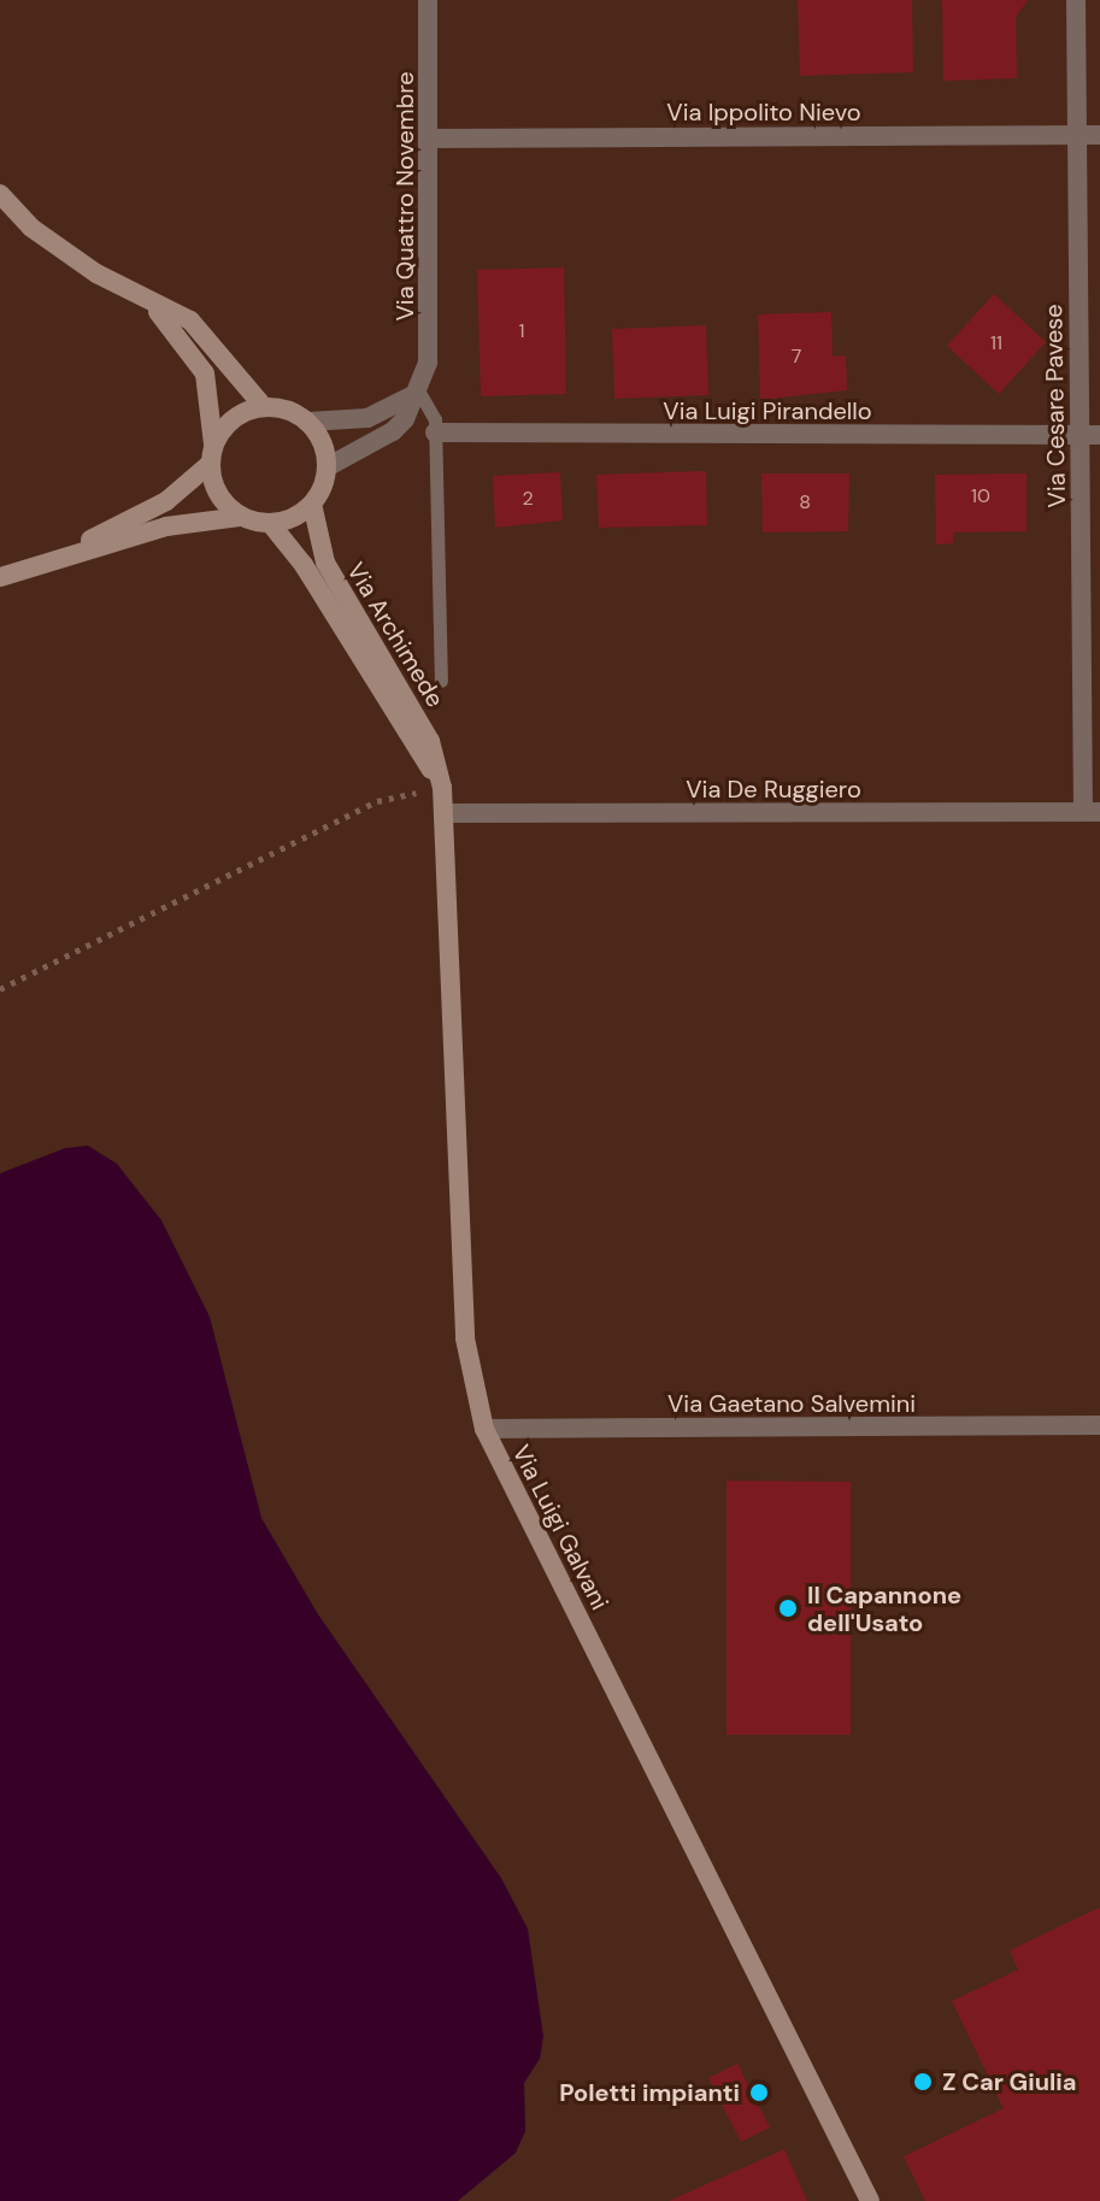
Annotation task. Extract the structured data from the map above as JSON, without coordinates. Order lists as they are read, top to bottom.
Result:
{
  "streets": {
    "street": [
      "Via Ippolito Nievo",
      "Via Quattro Novembre",
      "Via Cesare Pavese",
      "Via Luigi Pirandello",
      "Via Archimede",
      "Via De Ruggiero",
      "Via Gaetano Salvemini",
      "Via Luigi Galvani"
    ]
  },
  "crossings": [
    ["Via Ippolito Nievo", "Via Quattro Novembre"],
    ["Via Ippolito Nievo", "Via Cesare Pavese"],
    ["Via Quattro Novembre", "Via Archimede"],
    ["Via Cesare Pavese", "Via Luigi Pirandello"],
    ["Via Cesare Pavese", "Via De Ruggiero"],
    ["Via Archimede", "Via De Ruggiero"],
    ["Via Archimede", "Via Luigi Galvani"],
    ["Via De Ruggiero", "Via Luigi Galvani"],
    ["Via Gaetano Salvemini", "Via Luigi Galvani"]
  ],
  "places": ["Il Capannone dell'Usato", "Z Car Giulia", "Poletti impianti"],
  "house_numbers": [
    "1",
    "11",
    "7",
    "10",
    "2",
    "8"
  ]
}
